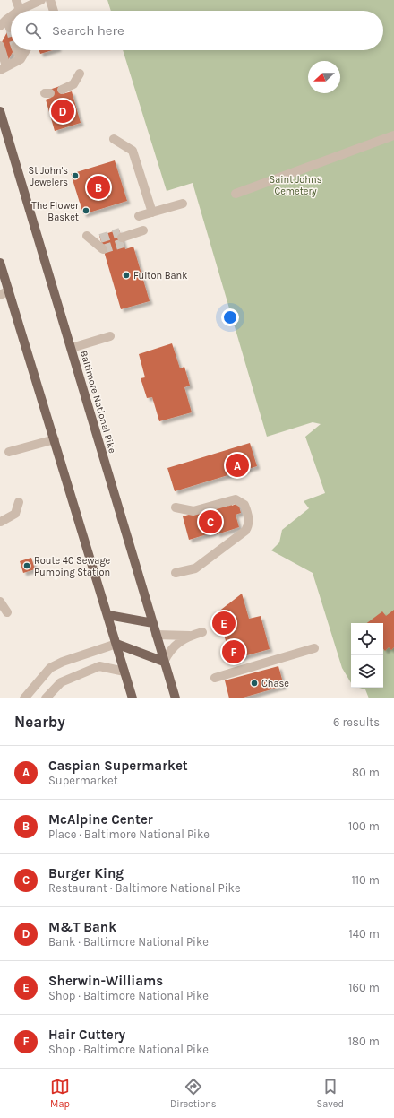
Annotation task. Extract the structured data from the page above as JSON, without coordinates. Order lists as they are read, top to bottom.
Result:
{
  "streets": {
    "main road": ["Baltimore National Pike"]
  },
  "parks": ["Saint Johns Cemetery"],
  "places": [
    "St John's Jewelers",
    "The Flower Basket",
    "Fulton Bank",
    "Route 40 Sewage Pumping Station",
    "Chase"
  ],
  "north": "left",
  "page": {
    "search": "Search here",
    "pins": [
      "D",
      "B",
      "A",
      "C",
      "E",
      "F"
    ],
    "heading": ["Nearby", "6 results"],
    "list": [
      {
        "mark": "A",
        "name": "Caspian Supermarket",
        "note": "Supermarket",
        "value": "80 m"
      },
      {
        "mark": "B",
        "name": "McAlpine Center",
        "note": "Place · Baltimore National Pike",
        "value": "100 m"
      },
      {
        "mark": "C",
        "name": "Burger King",
        "note": "Restaurant · Baltimore National Pike",
        "value": "110 m"
      },
      {
        "mark": "D",
        "name": "M&T Bank",
        "note": "Bank · Baltimore National Pike",
        "value": "140 m"
      },
      {
        "mark": "E",
        "name": "Sherwin-Williams",
        "note": "Shop · Baltimore National Pike",
        "value": "160 m"
      },
      {
        "mark": "F",
        "name": "Hair Cuttery",
        "note": "Shop · Baltimore National Pike",
        "value": "180 m"
      }
    ],
    "nav": ["Map", "Directions", "Saved"]
  }
}
